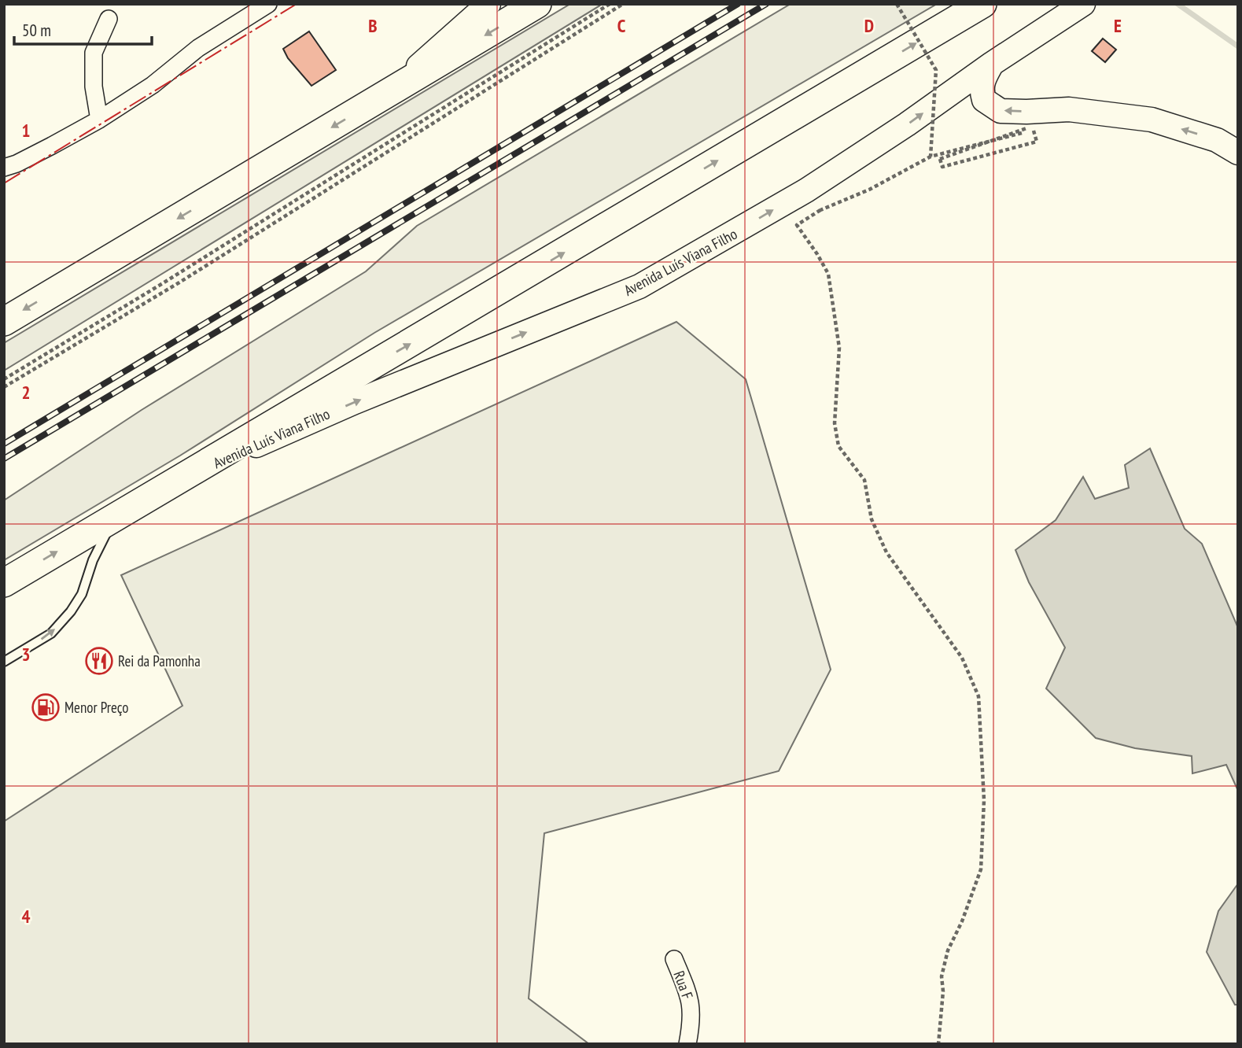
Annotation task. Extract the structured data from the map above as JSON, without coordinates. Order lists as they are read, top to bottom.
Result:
{
  "streets": {
    "highway": ["Avenida Luís Viana Filho"],
    "street": ["Rua F"]
  },
  "one_way": ["Avenida Luís Viana Filho"],
  "places": {
    "restaurant": ["Rei da Pamonha"],
    "fuel station": ["Menor Preço"]
  },
  "scale_bar": "50 m",
  "grid": {
    "columns": [
      "B",
      "C",
      "D",
      "E"
    ],
    "rows": [
      "1",
      "2",
      "3",
      "4"
    ]
  }
}
